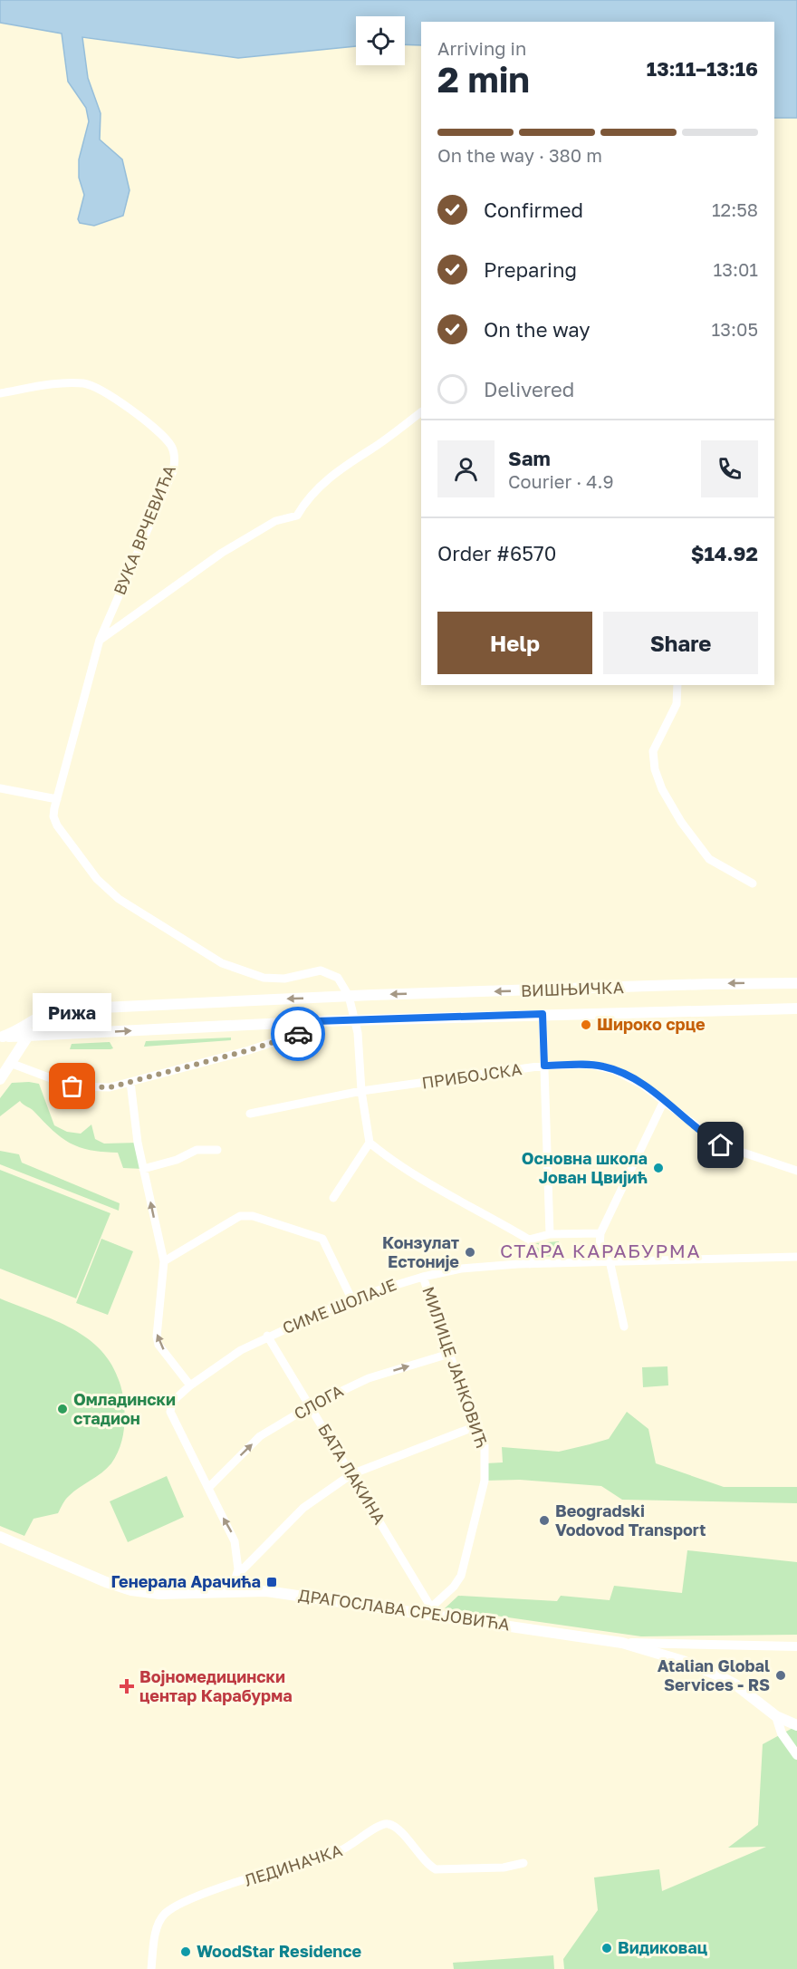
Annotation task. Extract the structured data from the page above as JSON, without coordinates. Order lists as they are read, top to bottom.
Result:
{
  "streets": {
    "main road": ["ВИШЊИЧКА", "ДРАГОСЛАВА СРЕЈОВИЋА"],
    "street": [
      "ВУКА ВРЧЕВИЋА",
      "ПРИБОЈСКА",
      "СИМЕ ШОЛАЈЕ",
      "МИЛИЦЕ ЈАНКОВИЋ",
      "СЛОГА",
      "БАТА ЛАКИНА",
      "ЛЕДИНАЧКА"
    ]
  },
  "crossings": [
    ["ВУКА ВРЧЕВИЋА", "ВИШЊИЧКА"],
    ["СИМЕ ШОЛАЈЕ", "МИЛИЦЕ ЈАНКОВИЋ"],
    ["СИМЕ ШОЛАЈЕ", "СЛОГА"],
    ["СИМЕ ШОЛАЈЕ", "БАТА ЛАКИНА"],
    ["МИЛИЦЕ ЈАНКОВИЋ", "СЛОГА"],
    ["МИЛИЦЕ ЈАНКОВИЋ", "БАТА ЛАКИНА"],
    ["МИЛИЦЕ ЈАНКОВИЋ", "ДРАГОСЛАВА СРЕЈОВИЋА"],
    ["СЛОГА", "БАТА ЛАКИНА"],
    ["БАТА ЛАКИНА", "ДРАГОСЛАВА СРЕЈОВИЋА"]
  ],
  "one_way": ["СЛОГА"],
  "districts": ["СТАРА КАРАБУРМА"],
  "places": {
    "other": [
      "Широко срце",
      "Рижа",
      "Основна школа Јован Цвијић",
      "Конзулат Естоније",
      "Омладински стадион",
      "Beogradski Vodovod Transport",
      "Atalian Global Services - RS",
      "Видиковац",
      "WoodStar Residence"
    ],
    "transit": ["Генерала Арачића"],
    "health": ["Војномедицински центар Карабурма"]
  },
  "page": {
    "heading": ["2 min", "Arriving in", "13:11–13:16"],
    "panel": [
      "Sam",
      "Courier · 4.9",
      "Order #6570",
      "$14.92"
    ],
    "bar": "On the way · 380 m",
    "list": [
      ["Confirmed", "12:58"],
      ["Preparing", "13:01"],
      ["On the way", "13:05"],
      "Delivered"
    ],
    "buttons": ["Help", "Share"],
    "bubble": "Рижа"
  }
}
